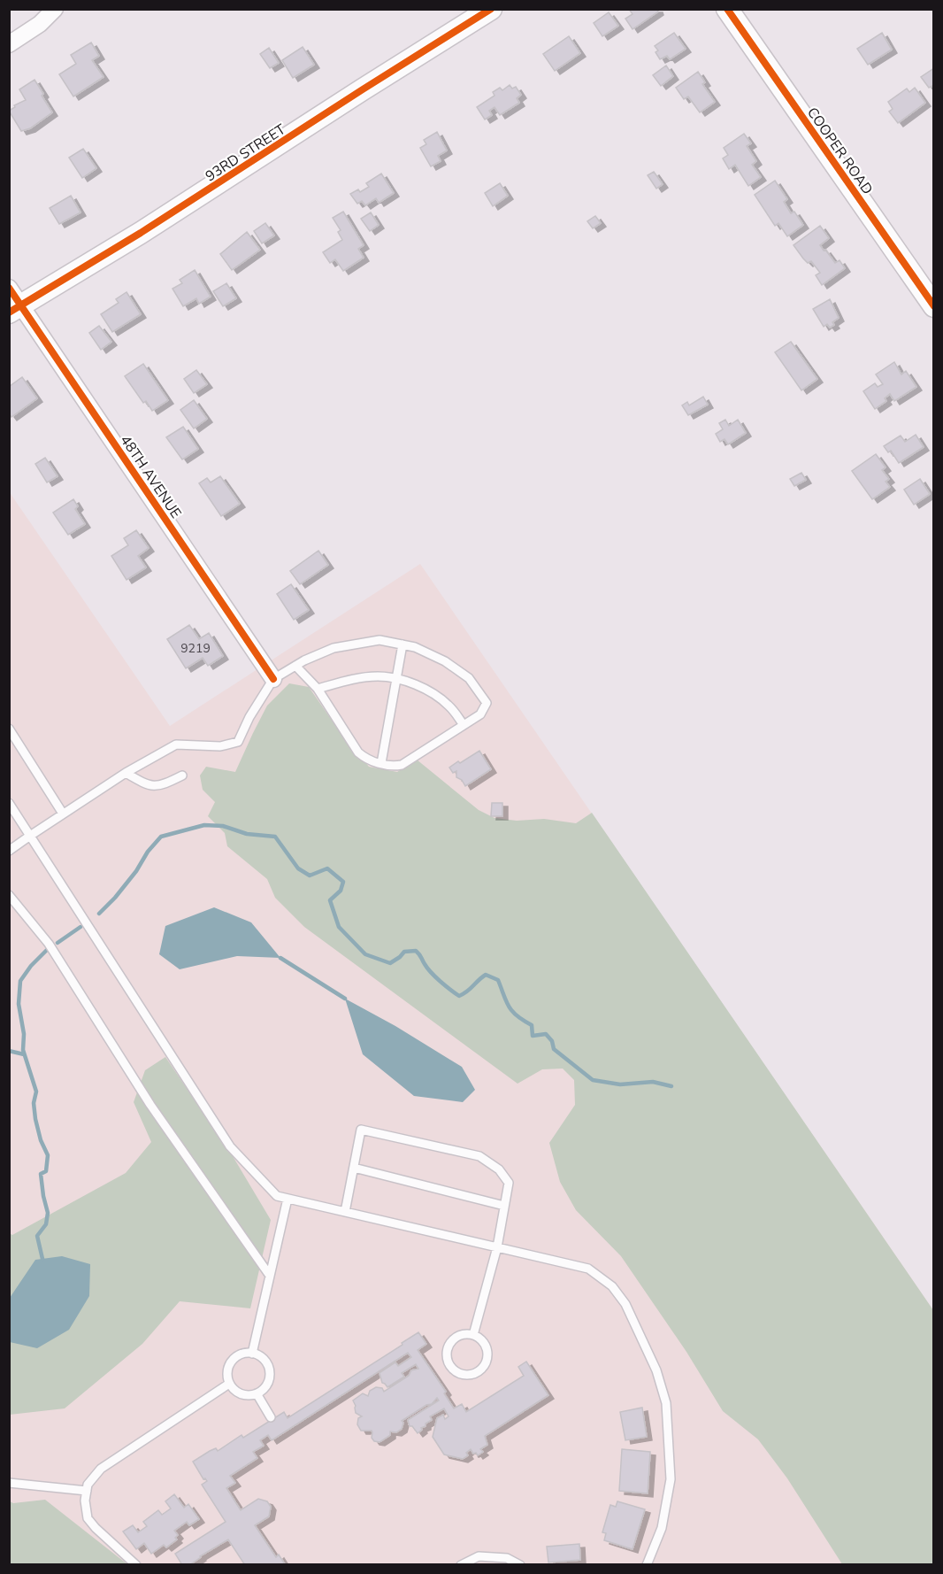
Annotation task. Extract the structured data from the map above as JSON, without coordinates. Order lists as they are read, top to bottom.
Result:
{
  "streets": {
    "street": ["COOPER ROAD", "93RD STREET", "48TH AVENUE"]
  },
  "crossings": [
    ["93RD STREET", "48TH AVENUE"]
  ],
  "house_numbers": ["9219"]
}
